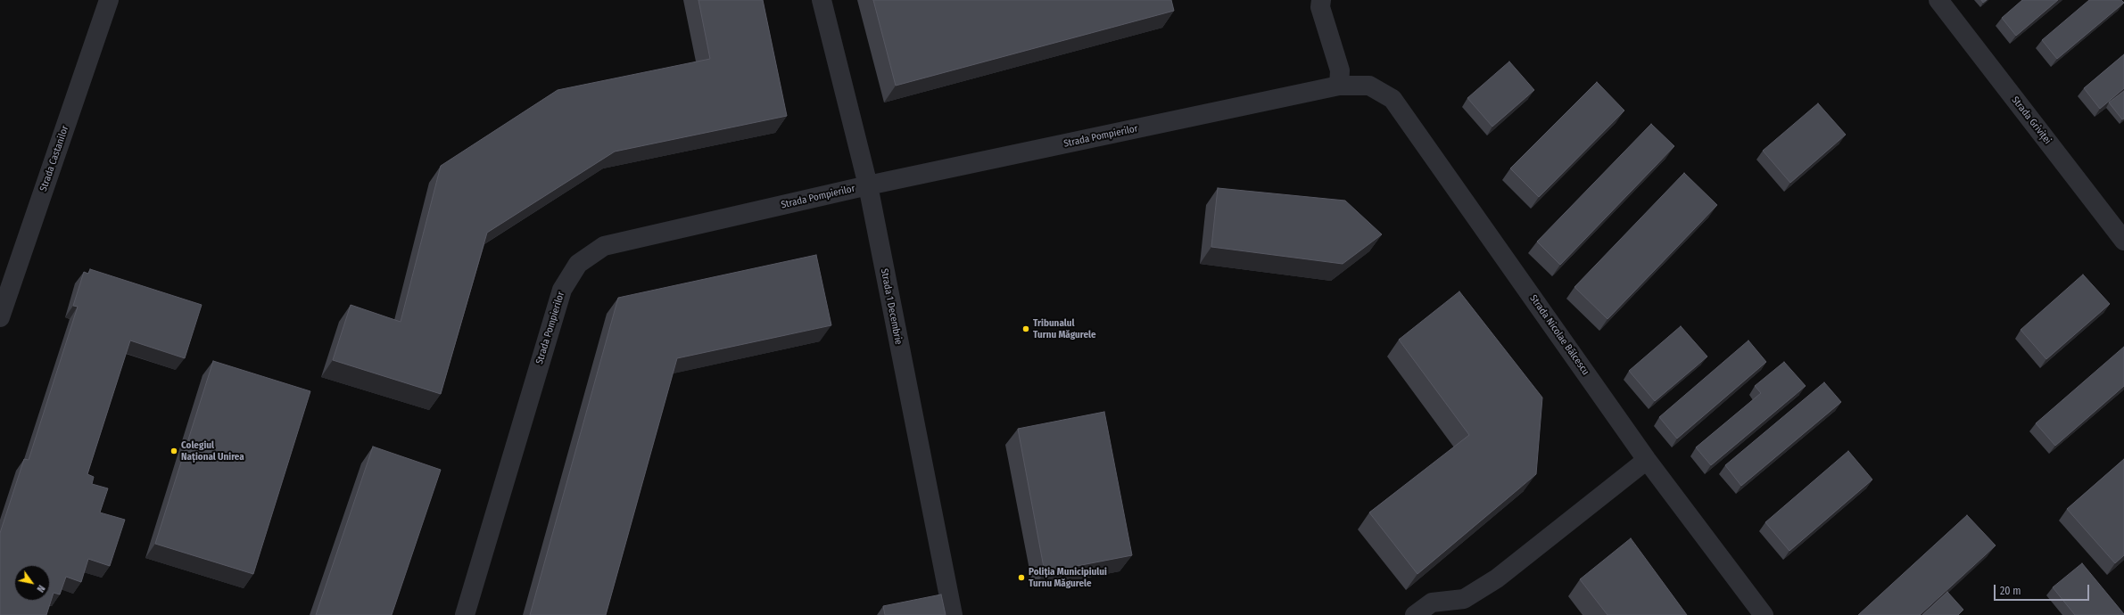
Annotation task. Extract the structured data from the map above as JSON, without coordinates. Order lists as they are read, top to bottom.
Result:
{
  "streets": {
    "street": [
      "Strada Griviței",
      "Strada Pompierilor",
      "Strada Castanilor",
      "Strada 1 Decembrie",
      "Strada Nicolae Bălcescu"
    ]
  },
  "crossings": [
    ["Strada Pompierilor", "Strada 1 Decembrie"],
    ["Strada Pompierilor", "Strada Nicolae Bălcescu"]
  ],
  "places": ["Tribunalul Turnu Măgurele", "Colegiul Național Unirea", "Poliția Municipiului Turnu Măgurele"],
  "scale_bar": "20 m",
  "north": "bottom right"
}
